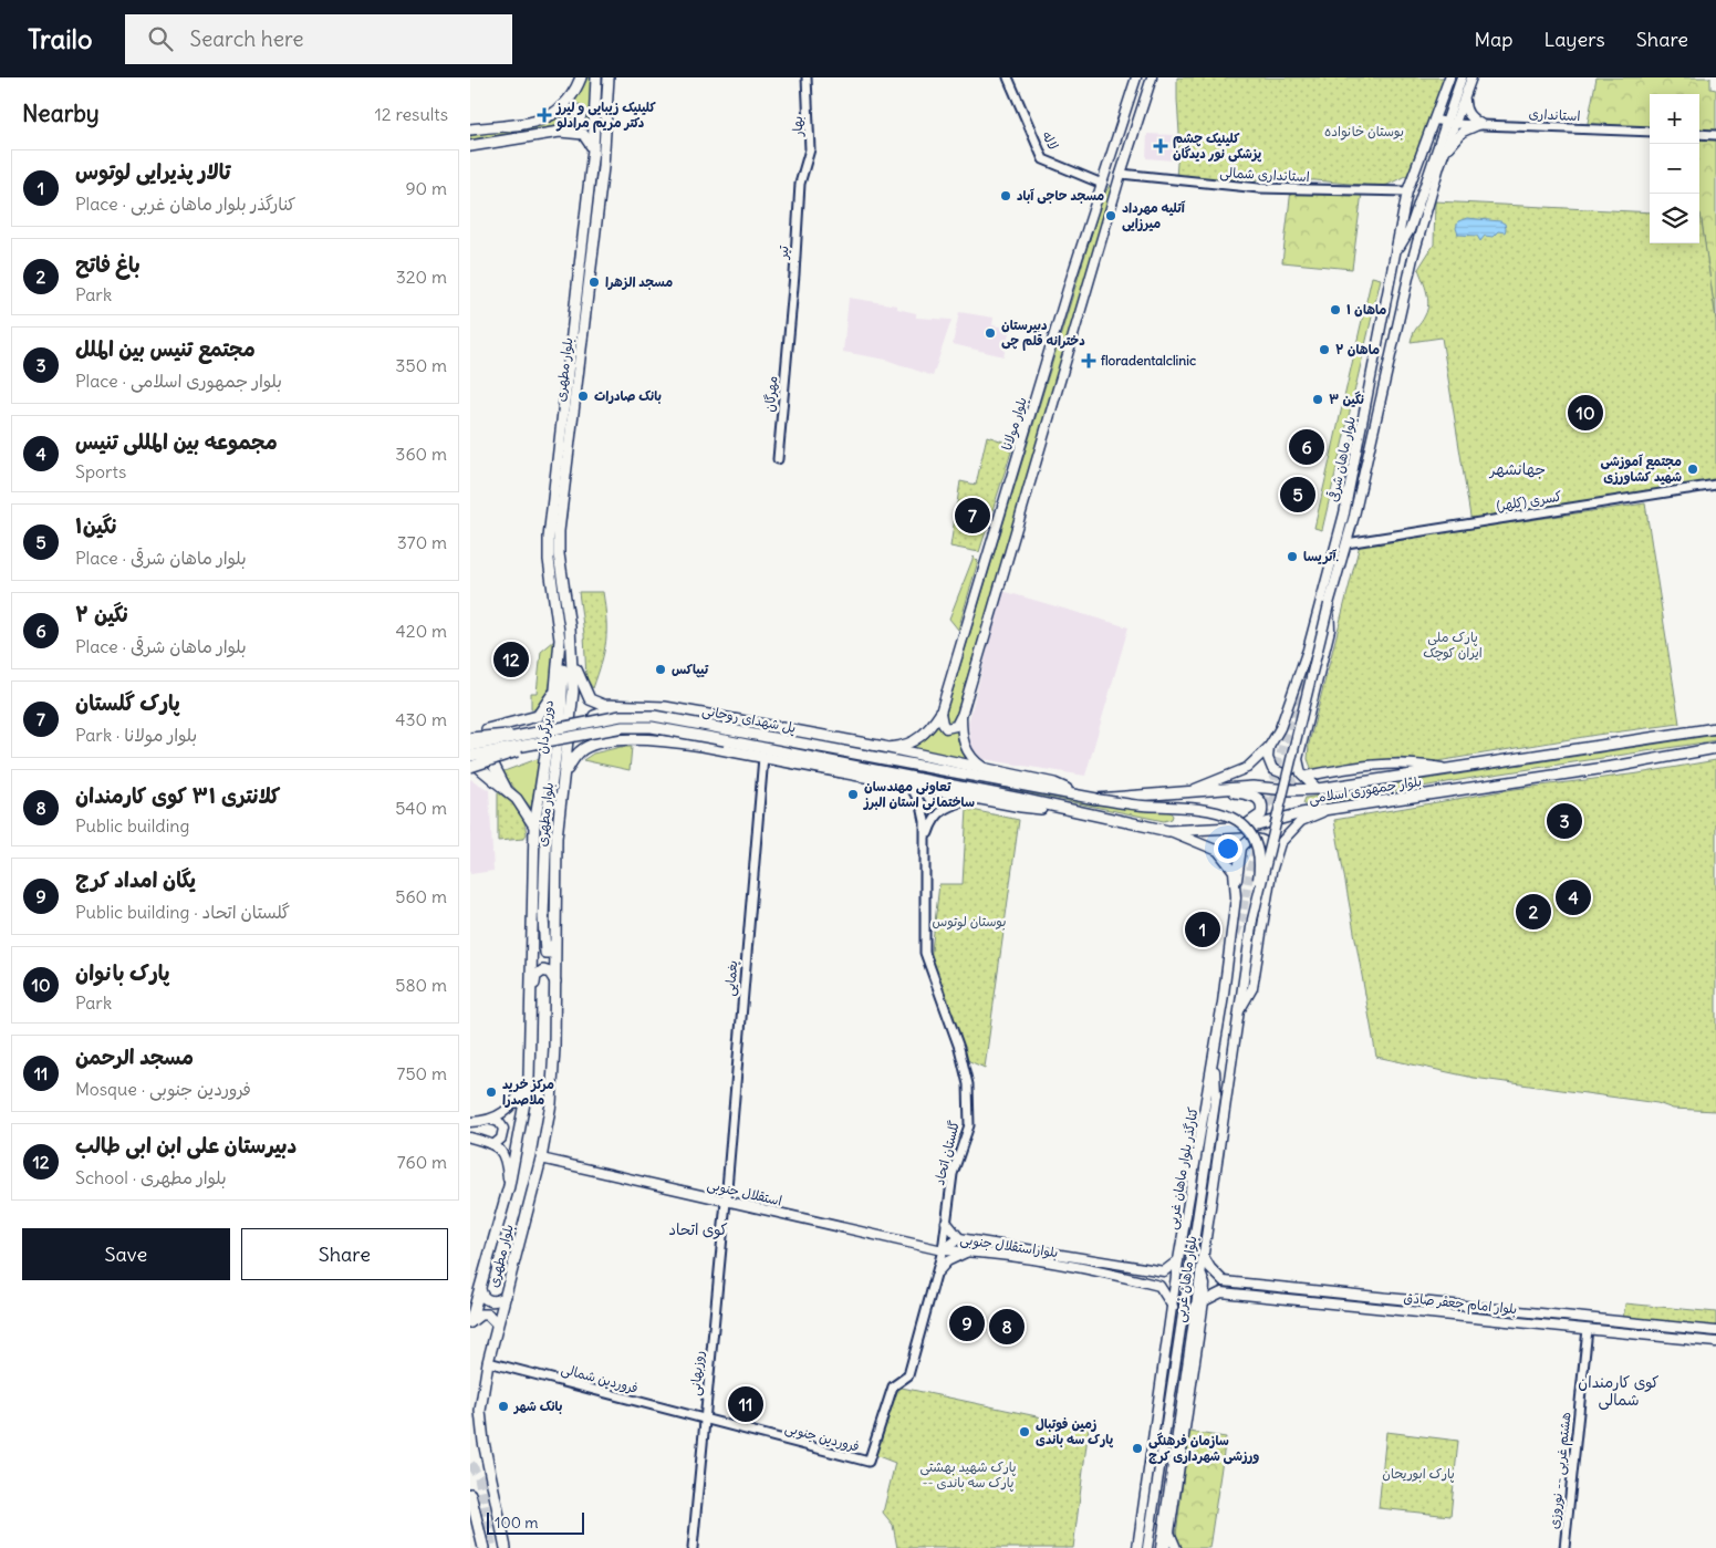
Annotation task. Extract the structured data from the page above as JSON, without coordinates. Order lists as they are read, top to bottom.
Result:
{
  "streets": {
    "main road": [
      "بلوار مطهری",
      "بلوار مولانا",
      "بلوار ماهان شرقی",
      "پل شهدای روحانی",
      "دوربرگردان",
      "بلوار جمهوری اسلامی",
      "کنارگذر بلوار ماهان غربی",
      "استقلال جنوبی",
      "بلواراستقلال جنوبی",
      "بلوار ماهان غربی",
      "بلوار امام جعفر صادق"
    ],
    "street": [
      "استانداری",
      "بهار",
      "لاله",
      "استانداری شمالی",
      "تیر",
      "مهرگان",
      "کسری (کلهر)",
      "یغمایی",
      "گلستان اتحاد",
      "روزبهانی",
      "فروردین شمالی",
      "فروردین جنوبی",
      "هشتم غربی -- نوروزی"
    ]
  },
  "crossings": [
    ["استانداری", "بلوار ماهان شرقی"],
    ["بهار", "تیر"],
    ["لاله", "بلوار مولانا"],
    ["استانداری شمالی", "بلوار ماهان شرقی"],
    ["تیر", "مهرگان"],
    ["بلوار مطهری", "دوربرگردان"],
    ["بلوار مطهری", "استقلال جنوبی"],
    ["بلوار مطهری", "فروردین شمالی"],
    ["بلوار ماهان شرقی", "کسری (کلهر)"],
    ["بلوار ماهان شرقی", "بلوار جمهوری اسلامی"],
    ["پل شهدای روحانی", "بلوار جمهوری اسلامی"],
    ["بلوار جمهوری اسلامی", "کنارگذر بلوار ماهان غربی"],
    ["بلوار جمهوری اسلامی", "بلوار ماهان غربی"],
    ["یغمایی", "استقلال جنوبی"],
    ["یغمایی", "روزبهانی"],
    ["گلستان اتحاد", "استقلال جنوبی"],
    ["گلستان اتحاد", "بلواراستقلال جنوبی"],
    ["گلستان اتحاد", "فروردین جنوبی"],
    ["کنارگذر بلوار ماهان غربی", "بلوار ماهان غربی"],
    ["استقلال جنوبی", "بلواراستقلال جنوبی"],
    ["استقلال جنوبی", "روزبهانی"],
    ["بلوار ماهان غربی", "بلوار امام جعفر صادق"],
    ["بلوار امام جعفر صادق", "هشتم غربی -- نوروزی"],
    ["روزبهانی", "فروردین شمالی"],
    ["روزبهانی", "فروردین جنوبی"],
    ["فروردین شمالی", "فروردین جنوبی"]
  ],
  "districts": ["جهانشهر", "کوی اتحاد", "کوی کارمندان شمالی"],
  "parks": [
    "بوستان خانواده",
    "پارک ملی ایران کوچک",
    "بوستان لوتوس",
    "پارک شهید بهشتی -- پارک سه باندی",
    "پارک ابوریحان"
  ],
  "places": {
    "health": ["کلینیک زیبایی و لیرز دکتر مریم مرادلو", "کلینیک چشم پزشکی نور دیدگان", "floradentalclinic"],
    "other": [
      "مسجد حاجی آباد",
      "آتلیه مهرداد میرزایی",
      "مسجد الزهرا",
      "ماهان ۱",
      "دبیرستان دخترانه قلم چی",
      "ماهان ۲",
      "بانک صادرات",
      "نگین ۳",
      "مجتمع آموزشی شهید کشاورزی",
      "آتریسا.",
      "تیپاکس",
      "تعاونی مهندسان ساختمانی استان البرز",
      "مرکز خرید ملاصدرا",
      "بانک شهر",
      "زمین فوتبال پارک سه باندی",
      "سازمان فرهنگی ورزشی شهرداری کرج"
    ]
  },
  "scale_bar": "100 m",
  "page": {
    "header": "Trailo",
    "search": "Search here",
    "nav": ["Map", "Layers", "Share"],
    "heading": ["Nearby", "12 results"],
    "map_buttons": ["+", "−"],
    "list": [
      {
        "mark": "1",
        "name": "تالار پذیرایی لوتوس",
        "note": "Place · کنارگذر بلوار ماهان غربی",
        "value": "90 m"
      },
      {
        "mark": "2",
        "name": "باغ فاتح",
        "note": "Park",
        "value": "320 m"
      },
      {
        "mark": "3",
        "name": "مجتمع تنیس بین الملل",
        "note": "Place · بلوار جمهوری اسلامی",
        "value": "350 m"
      },
      {
        "mark": "4",
        "name": "مجموعه بین المللی تنیس",
        "note": "Sports",
        "value": "360 m"
      },
      {
        "mark": "5",
        "name": "نگین۱",
        "note": "Place · بلوار ماهان شرقی",
        "value": "370 m"
      },
      {
        "mark": "6",
        "name": "نگین ۲",
        "note": "Place · بلوار ماهان شرقی",
        "value": "420 m"
      },
      {
        "mark": "7",
        "name": "پارک گلستان",
        "note": "Park · بلوار مولانا",
        "value": "430 m"
      },
      {
        "mark": "8",
        "name": "کلانتری ۳۱ کوی کارمندان",
        "note": "Public building",
        "value": "540 m"
      },
      {
        "mark": "9",
        "name": "یگان امداد کرج",
        "note": "Public building · گلستان اتحاد",
        "value": "560 m"
      },
      {
        "mark": "10",
        "name": "پارک بانوان",
        "note": "Park",
        "value": "580 m"
      },
      {
        "mark": "11",
        "name": "مسجد الرحمن",
        "note": "Mosque · فروردین جنوبی",
        "value": "750 m"
      },
      {
        "mark": "12",
        "name": "دبیرستان علی ابن ابی طالب",
        "note": "School · بلوار مطهری",
        "value": "760 m"
      }
    ],
    "pins": [
      "10",
      "6",
      "5",
      "7",
      "12",
      "3",
      "4",
      "2",
      "1",
      "9",
      "8",
      "11"
    ],
    "buttons": ["Save", "Share"],
    "scale": "100 m"
  }
}
